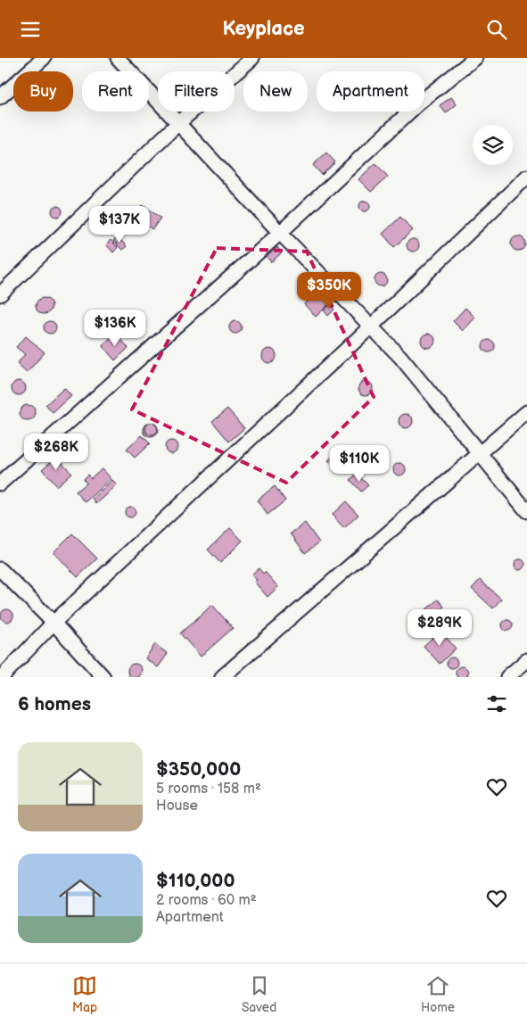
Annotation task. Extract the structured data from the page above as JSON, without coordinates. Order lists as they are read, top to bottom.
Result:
{
  "page": {
    "header": "Keyplace",
    "chip": [
      "Buy",
      "Rent",
      "Filters",
      "New",
      "Apartment"
    ],
    "price": [
      "$137K",
      "$350K",
      "$136K",
      "$268K",
      "$110K",
      "$289K"
    ],
    "heading": "6 homes",
    "list": [
      {
        "name": "$350,000",
        "note": "5 rooms · 158 m² · House"
      },
      {
        "name": "$110,000",
        "note": "2 rooms · 60 m² · Apartment"
      }
    ],
    "tabs": ["Map", "Saved", "Home"]
  }
}
